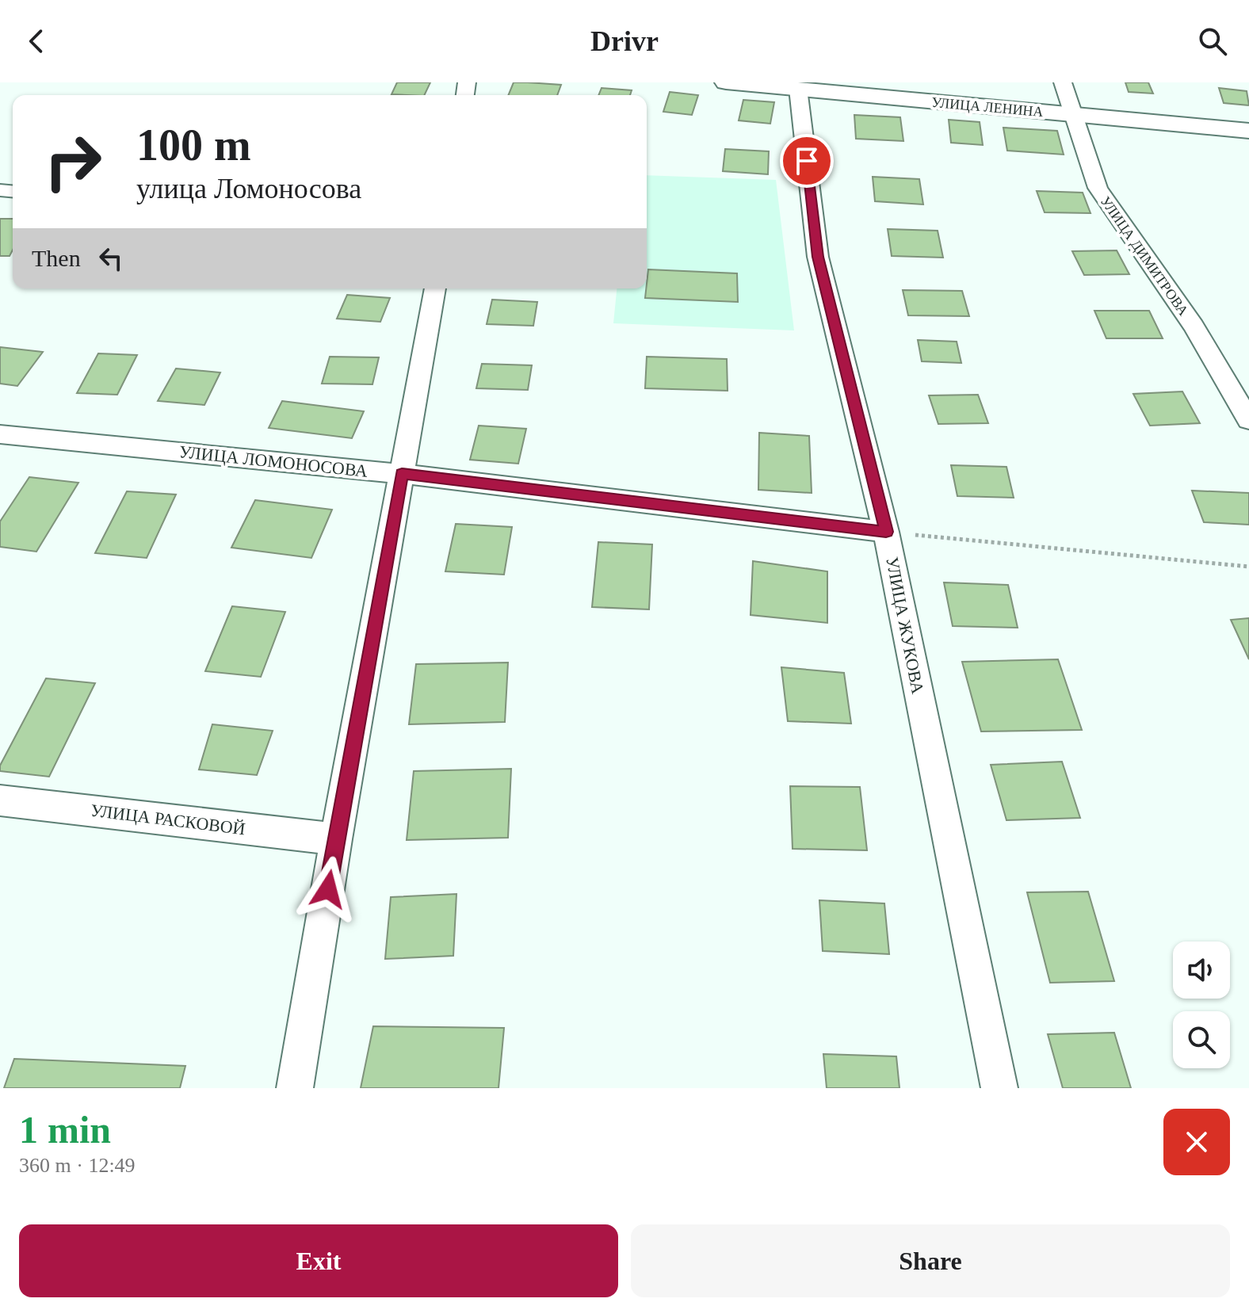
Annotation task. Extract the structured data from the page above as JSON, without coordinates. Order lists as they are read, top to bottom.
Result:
{
  "streets": {
    "street": [
      "УЛИЦА ЛЕНИНА",
      "УЛИЦА ДИМИТРОВА",
      "УЛИЦА ЛОМОНОСОВА",
      "УЛИЦА ЖУКОВА",
      "УЛИЦА РАСКОВОЙ"
    ]
  },
  "crossings": [
    ["УЛИЦА ЛЕНИНА", "УЛИЦА ДИМИТРОВА"],
    ["УЛИЦА ЛЕНИНА", "УЛИЦА ЖУКОВА"],
    ["УЛИЦА ЛОМОНОСОВА", "УЛИЦА ЖУКОВА"]
  ],
  "page": {
    "header": "Drivr",
    "turn": ["100 m", "улица Ломоносова"],
    "then": "Then",
    "heading": ["1 min", "360 m · 12:49"],
    "buttons": ["Exit", "Share"]
  }
}
